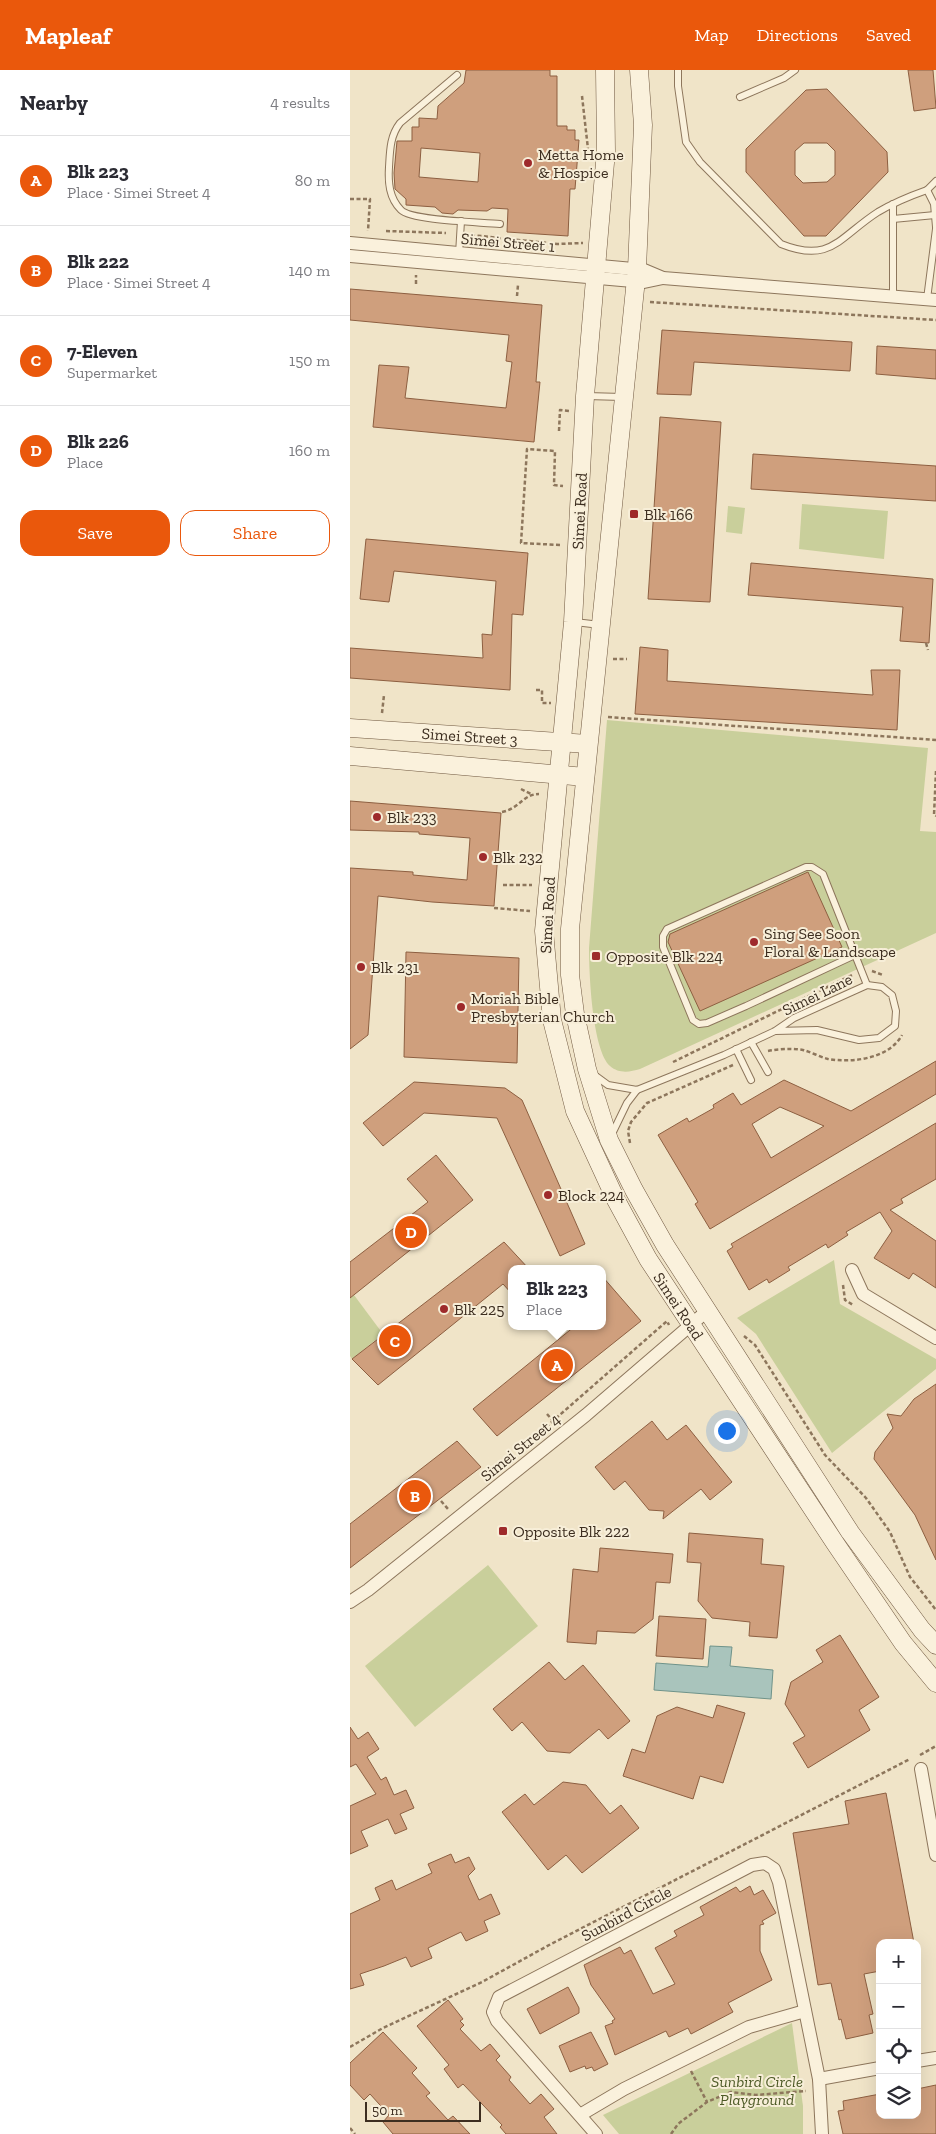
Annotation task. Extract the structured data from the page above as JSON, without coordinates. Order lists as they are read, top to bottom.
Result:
{
  "streets": {
    "main road": ["Simei Road", "Simei Street 3"],
    "street": ["Simei Street 1", "Simei Street 4", "Sunbird Circle"],
    "lane": ["Simei Lane"]
  },
  "crossings": [
    ["Simei Street 1", "Simei Road"],
    ["Simei Road", "Simei Street 3"],
    ["Simei Road", "Simei Street 4"]
  ],
  "parks": ["Sunbird Circle Playground"],
  "places": {
    "other": [
      "Metta Home & Hospice",
      "Blk 233",
      "Blk 232",
      "Sing See Soon Floral & Landscape",
      "Blk 231",
      "Moriah Bible Presbyterian Church",
      "Block 224",
      "Blk 225"
    ],
    "transit": ["Blk 166", "Opposite Blk 224", "Opposite Blk 222"]
  },
  "scale_bar": "50 m",
  "page": {
    "header": "Mapleaf",
    "nav": ["Map", "Directions", "Saved"],
    "heading": ["Nearby", "4 results"],
    "list": [
      {
        "mark": "A",
        "name": "Blk 223",
        "note": "Place · Simei Street 4",
        "value": "80 m"
      },
      {
        "mark": "B",
        "name": "Blk 222",
        "note": "Place · Simei Street 4",
        "value": "140 m"
      },
      {
        "mark": "C",
        "name": "7-Eleven",
        "note": "Supermarket",
        "value": "150 m"
      },
      {
        "mark": "D",
        "name": "Blk 226",
        "note": "Place",
        "value": "160 m"
      }
    ],
    "buttons": ["Save", "Share"],
    "pins": [
      "D",
      "C",
      "A",
      "B"
    ],
    "popup": ["Blk 223", "Place"],
    "map_buttons": ["+", "−"],
    "scale": "50 m"
  }
}
